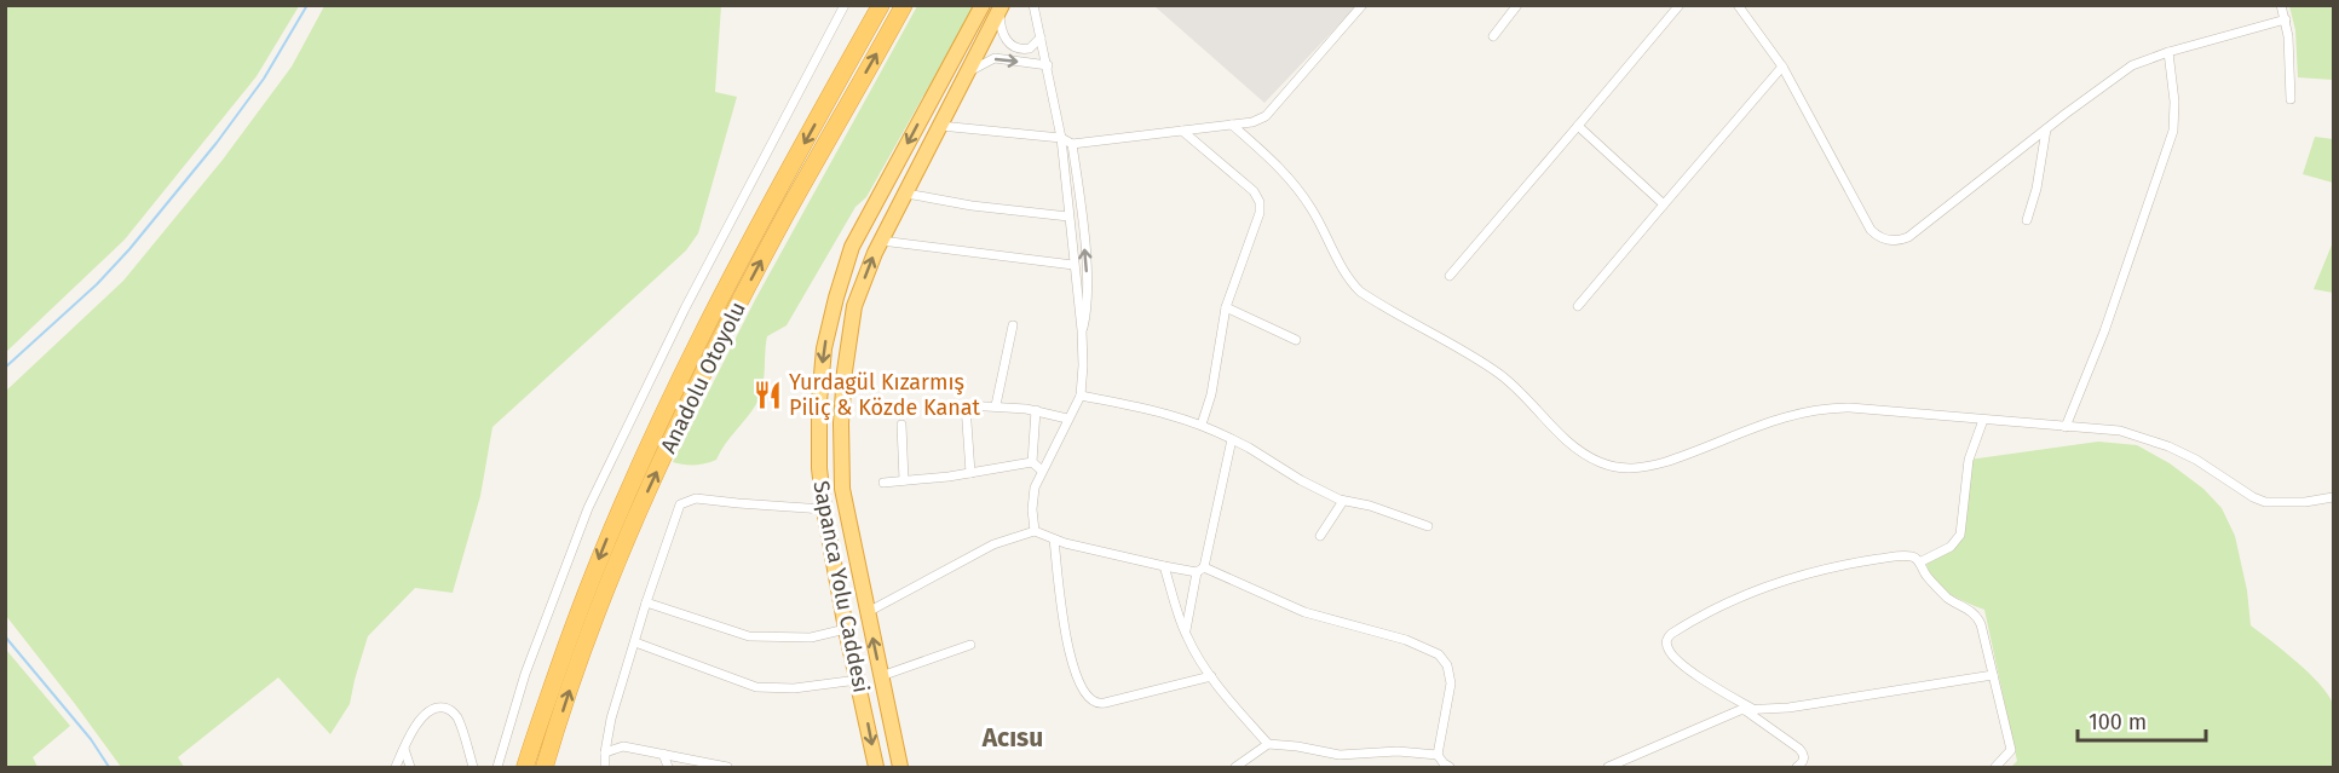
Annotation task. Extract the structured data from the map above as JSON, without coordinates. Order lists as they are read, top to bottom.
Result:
{
  "streets": {
    "highway": ["Anadolu Otoyolu", "Sapanca Yolu Caddesi"]
  },
  "districts": ["Acısu"],
  "places": {
    "restaurant": ["Yurdagül Kızarmış Piliç & Közde Kanat"]
  },
  "scale_bar": "100 m"
}
